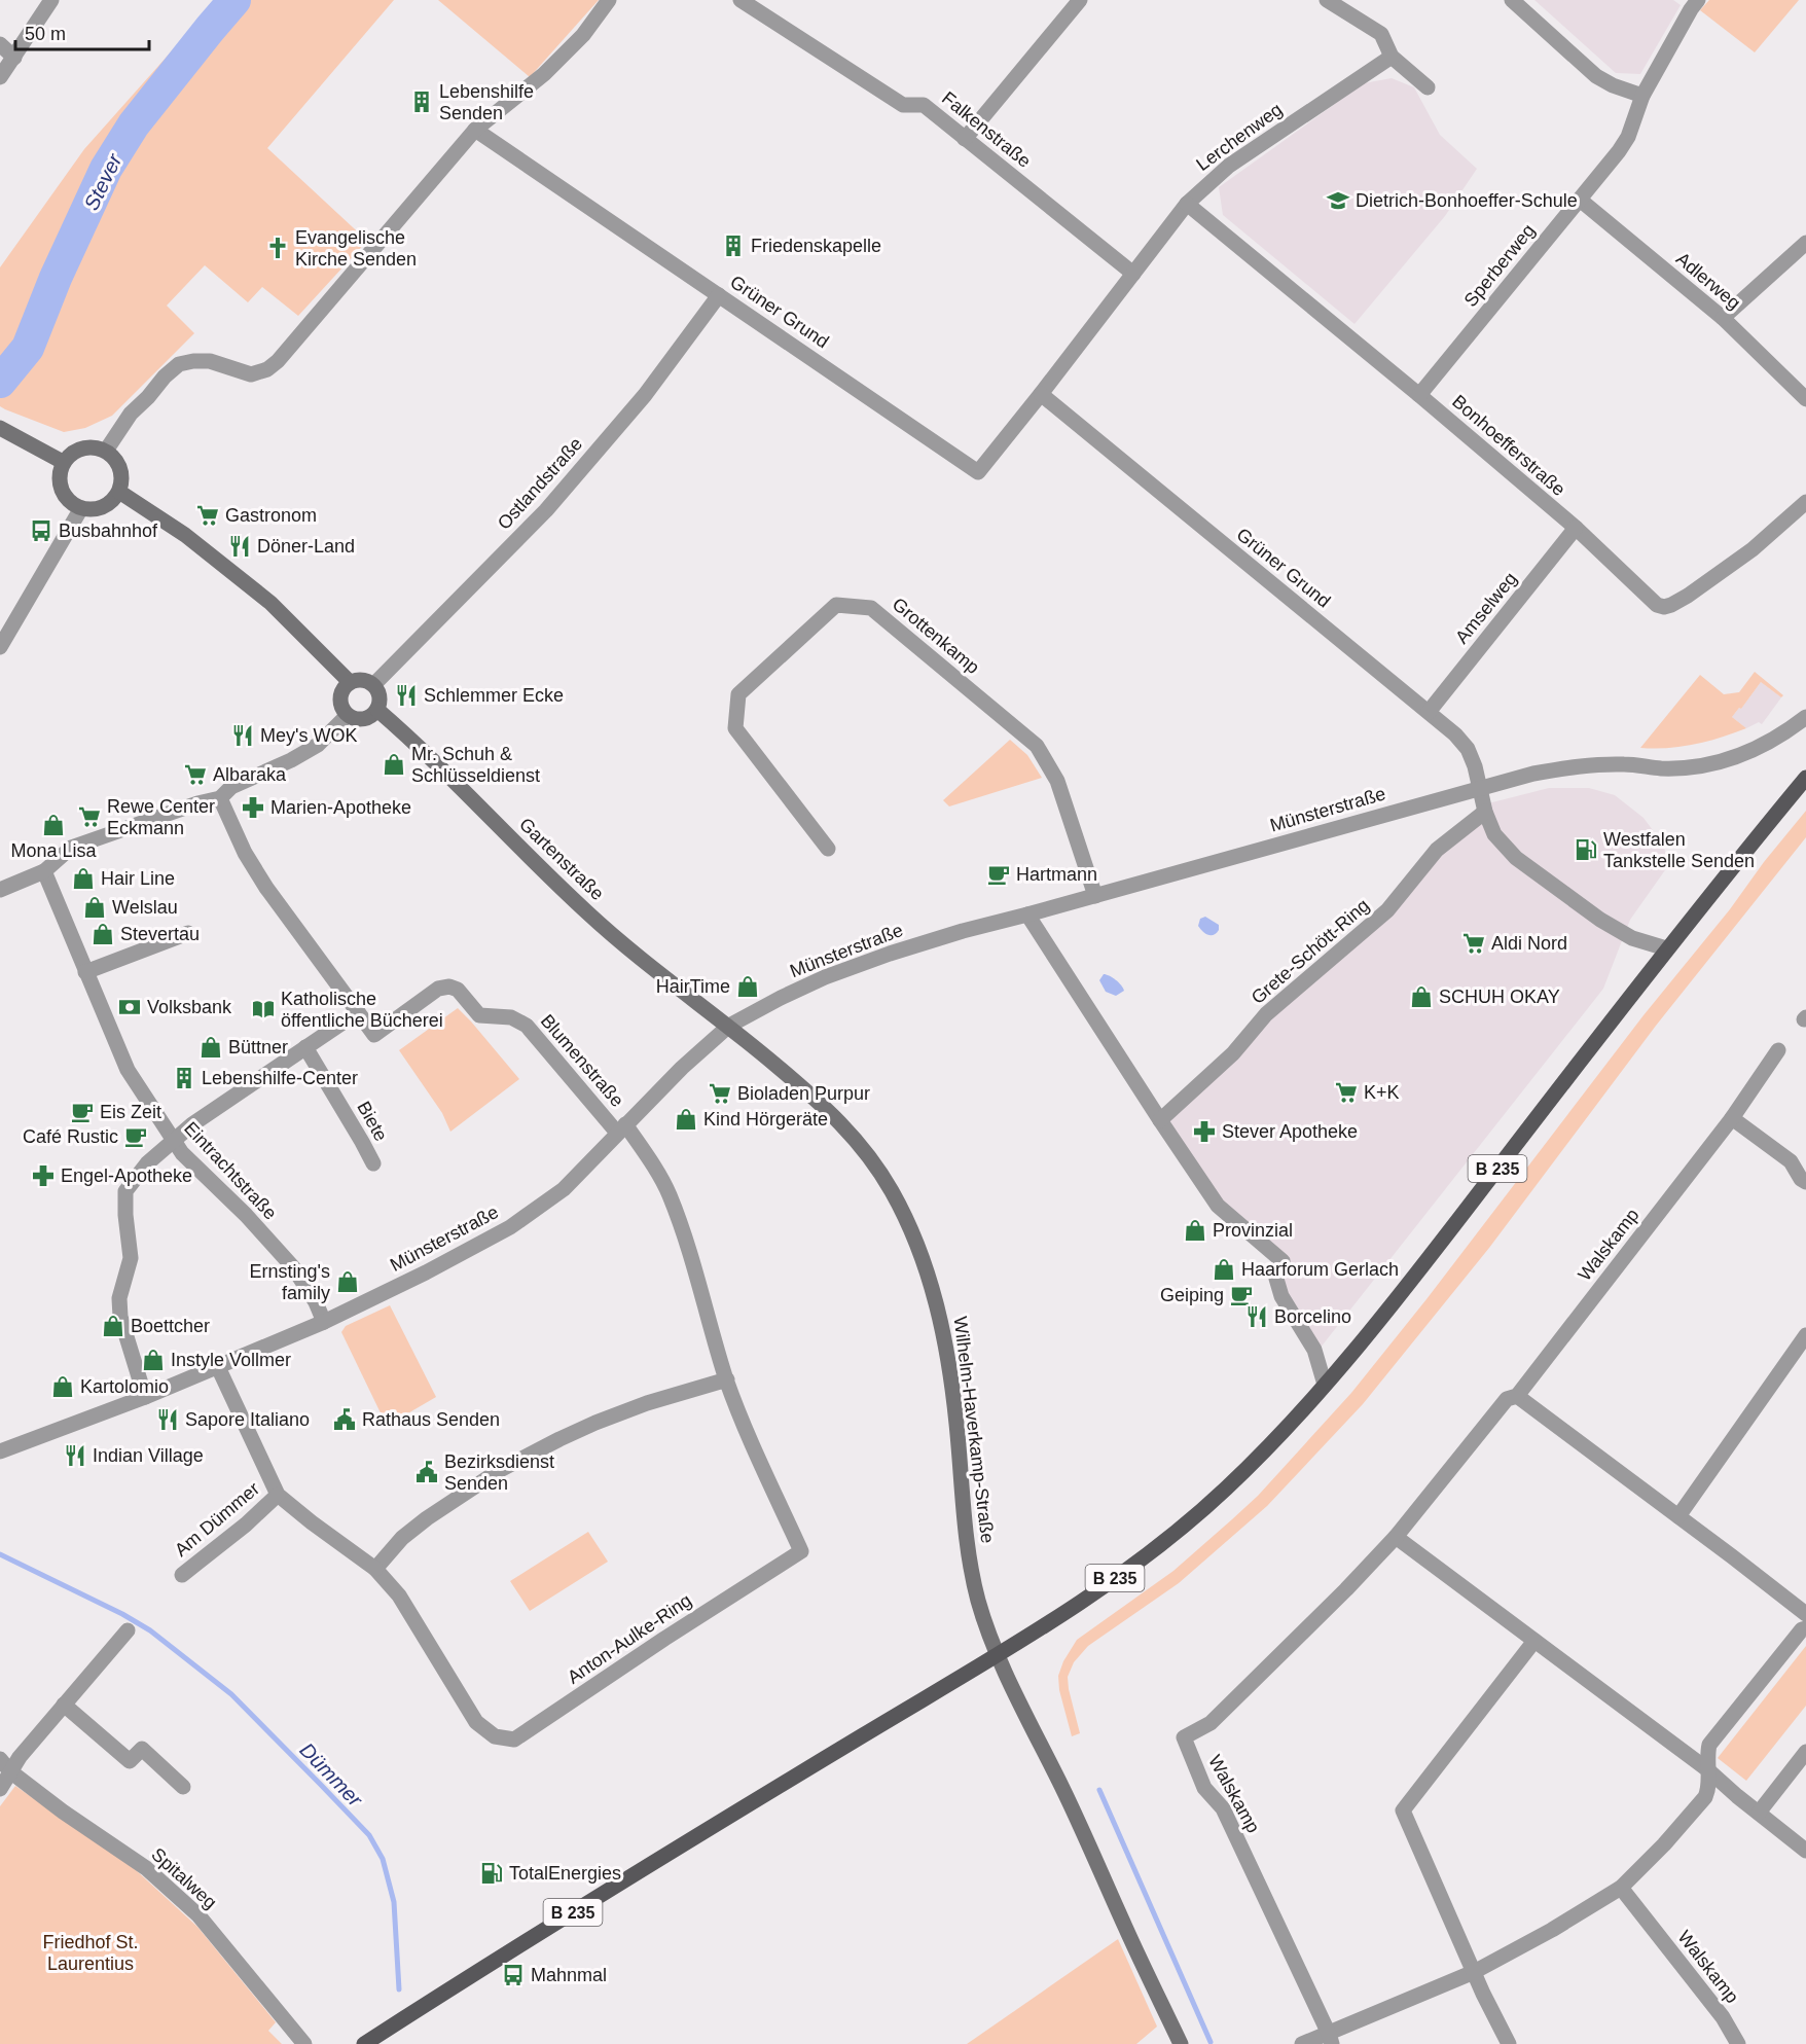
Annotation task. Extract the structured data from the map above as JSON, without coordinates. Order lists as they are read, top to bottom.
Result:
{
  "streets": {
    "main road": ["B 235"],
    "street": [
      "Falkenstraße",
      "Lerchenweg",
      "Sperberweg",
      "Adlerweg",
      "Grüner Grund",
      "Bonhoefferstraße",
      "Ostlandstraße",
      "Amselweg",
      "Grottenkamp",
      "Münsterstraße",
      "Gartenstraße",
      "Grete-Schött-Ring",
      "Blumenstraße",
      "Biete",
      "Eintrachtstraße",
      "Walskamp",
      "Wilhelm-Haverkamp-Straße",
      "Am Dümmer",
      "Anton-Aulke-Ring",
      "Spitalweg"
    ]
  },
  "crossings": [
    ["Falkenstraße", "Lerchenweg"],
    ["Falkenstraße", "Grüner Grund"],
    ["Lerchenweg", "Grüner Grund"],
    ["Lerchenweg", "Bonhoefferstraße"],
    ["Sperberweg", "Adlerweg"],
    ["Sperberweg", "Bonhoefferstraße"],
    ["Grüner Grund", "Ostlandstraße"],
    ["Grüner Grund", "Amselweg"],
    ["Grüner Grund", "Münsterstraße"],
    ["Bonhoefferstraße", "Amselweg"],
    ["Ostlandstraße", "Gartenstraße"],
    ["Grottenkamp", "Münsterstraße"],
    ["Münsterstraße", "Gartenstraße"],
    ["Münsterstraße", "Blumenstraße"],
    ["Münsterstraße", "Eintrachtstraße"],
    ["Münsterstraße", "Wilhelm-Haverkamp-Straße"],
    ["Münsterstraße", "Anton-Aulke-Ring"],
    ["Gartenstraße", "Wilhelm-Haverkamp-Straße"],
    ["Blumenstraße", "Anton-Aulke-Ring"],
    ["B 235", "Wilhelm-Haverkamp-Straße"],
    ["Am Dümmer", "Anton-Aulke-Ring"]
  ],
  "water": ["Stever", "Dümmer"],
  "parks": ["Friedhof St. Laurentius"],
  "places": {
    "building": ["Lebenshilfe Senden", "Friedenskapelle", "Lebenshilfe-Center"],
    "school or university": ["Dietrich-Bonhoeffer-Schule"],
    "church": ["Evangelische Kirche Senden"],
    "supermarket": [
      "Gastronom",
      "Albaraka",
      "Rewe Center Eckmann",
      "Aldi Nord",
      "K+K",
      "Bioladen Purpur"
    ],
    "bus stop": ["Busbahnhof", "Mahnmal"],
    "restaurant": [
      "Döner-Land",
      "Schlemmer Ecke",
      "Mey's WOK",
      "Borcelino",
      "Sapore Italiano",
      "Indian Village"
    ],
    "shop": [
      "Mr. Schuh & Schlüsseldienst",
      "Mona Lisa",
      "Hair Line",
      "Welslau",
      "Stevertau",
      "HairTime",
      "SCHUH OKAY",
      "Büttner",
      "Kind Hörgeräte",
      "Provinzial",
      "Haarforum Gerlach",
      "Ernsting's family",
      "Boettcher",
      "Instyle Vollmer",
      "Kartolomio"
    ],
    "pharmacy": ["Marien-Apotheke", "Stever Apotheke", "Engel-Apotheke"],
    "fuel station": ["Westfalen Tankstelle Senden", "TotalEnergies"],
    "cafe": [
      "Hartmann",
      "Eis Zeit",
      "Café Rustic",
      "Geiping"
    ],
    "bank": ["Volksbank"],
    "library": ["Katholische öffentliche Bücherei"],
    "public building": ["Rathaus Senden", "Bezirksdienst Senden"]
  },
  "scale_bar": "50 m"
}
